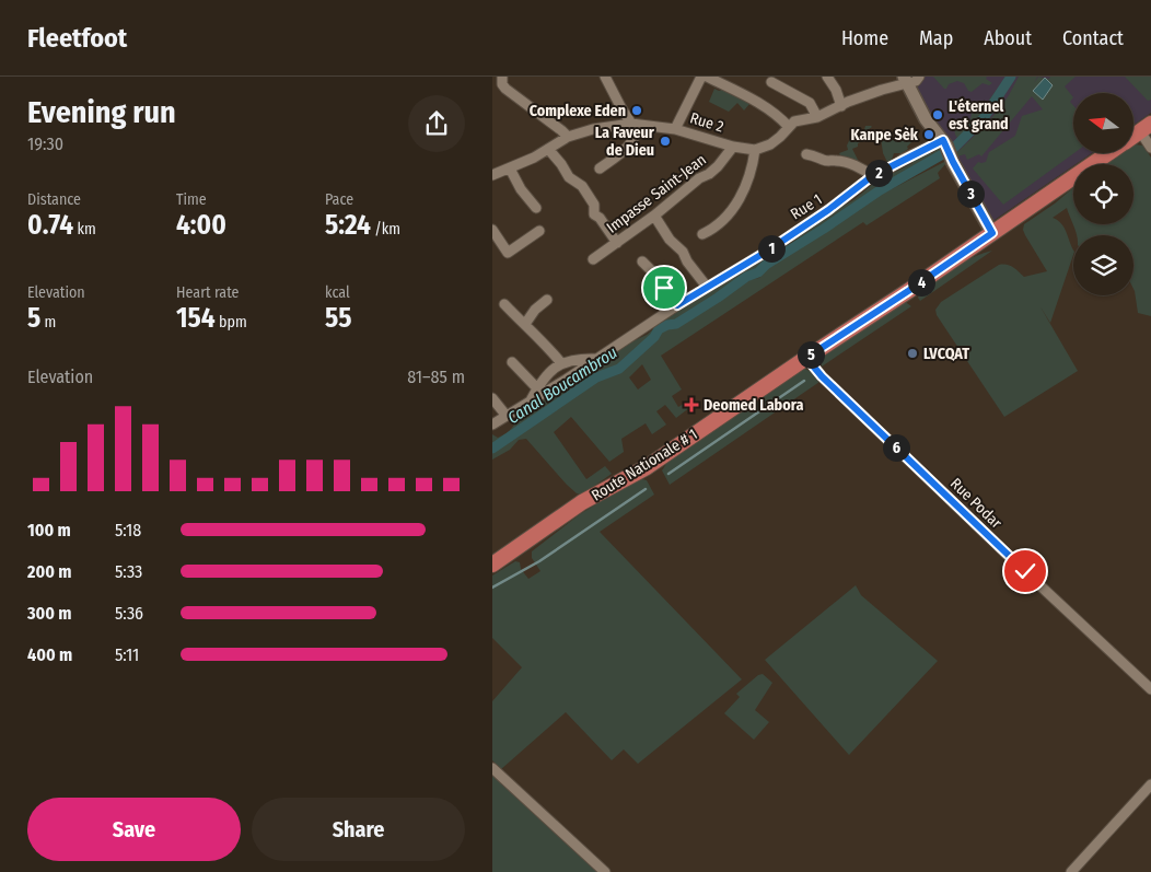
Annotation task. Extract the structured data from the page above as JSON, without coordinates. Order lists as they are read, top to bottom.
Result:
{
  "streets": {
    "main road": ["Route Nationale # 1"],
    "street": [
      "Rue 2",
      "Impasse Saint-Jean",
      "Rue 1",
      "Rue Podar"
    ]
  },
  "crossings": [
    ["Rue 2", "Impasse Saint-Jean"],
    ["Route Nationale # 1", "Rue Podar"]
  ],
  "water": ["Canal Boucambrou"],
  "places": {
    "other": [
      "Complexe Eden",
      "L'éternel est grand",
      "Kanpe Sèk",
      "La Faveur de Dieu",
      "LVCQAT"
    ],
    "health": ["Deomed Labora"]
  },
  "north": "left",
  "page": {
    "header": "Fleetfoot",
    "nav": [
      "Home",
      "Map",
      "About",
      "Contact"
    ],
    "heading": ["Evening run", "19:30"],
    "pins": [
      "2",
      "3",
      "1",
      "4",
      "5",
      "6"
    ],
    "stats": [
      ["Distance", "0.74 km"],
      ["Time", "4:00"],
      ["Pace", "5:24 /km"],
      ["Elevation", "5 m"],
      ["Heart rate", "154 bpm"],
      ["kcal", "55"]
    ],
    "chart": ["Elevation", "81–85 m"],
    "list": [
      {
        "name": "100 m",
        "note": "5:18"
      },
      {
        "name": "200 m",
        "note": "5:33"
      },
      {
        "name": "300 m",
        "note": "5:36"
      },
      {
        "name": "400 m",
        "note": "5:11"
      }
    ],
    "buttons": ["Save", "Share"]
  }
}
